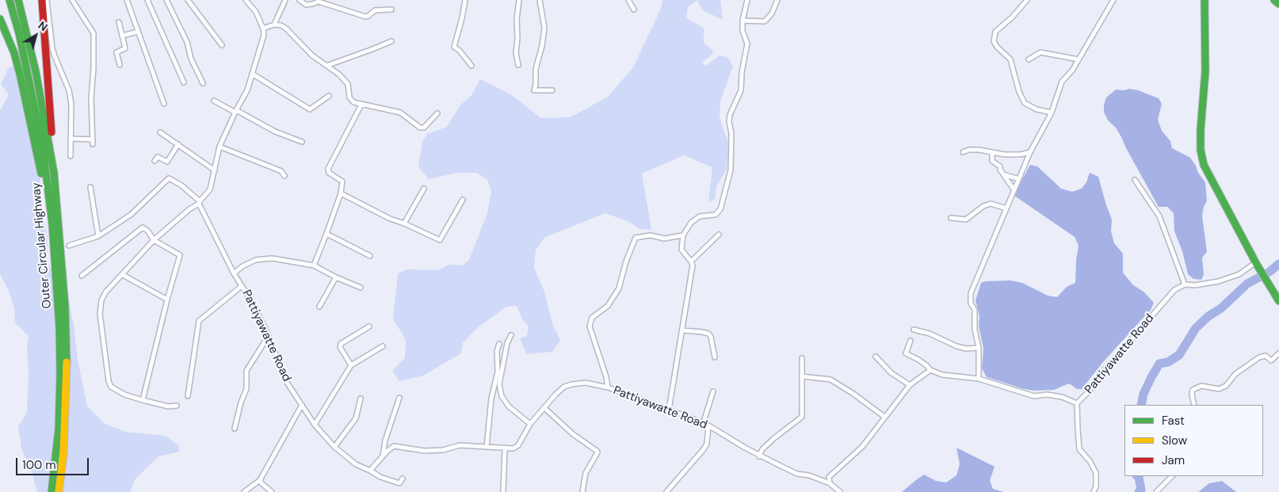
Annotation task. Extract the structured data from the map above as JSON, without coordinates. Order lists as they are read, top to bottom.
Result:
{
  "streets": {
    "main road": ["Outer Circular Highway"],
    "street": ["Pattiyawatte Road"]
  },
  "legend": ["Fast", "Slow", "Jam"],
  "scale_bar": "100 m",
  "north": "top right"
}
